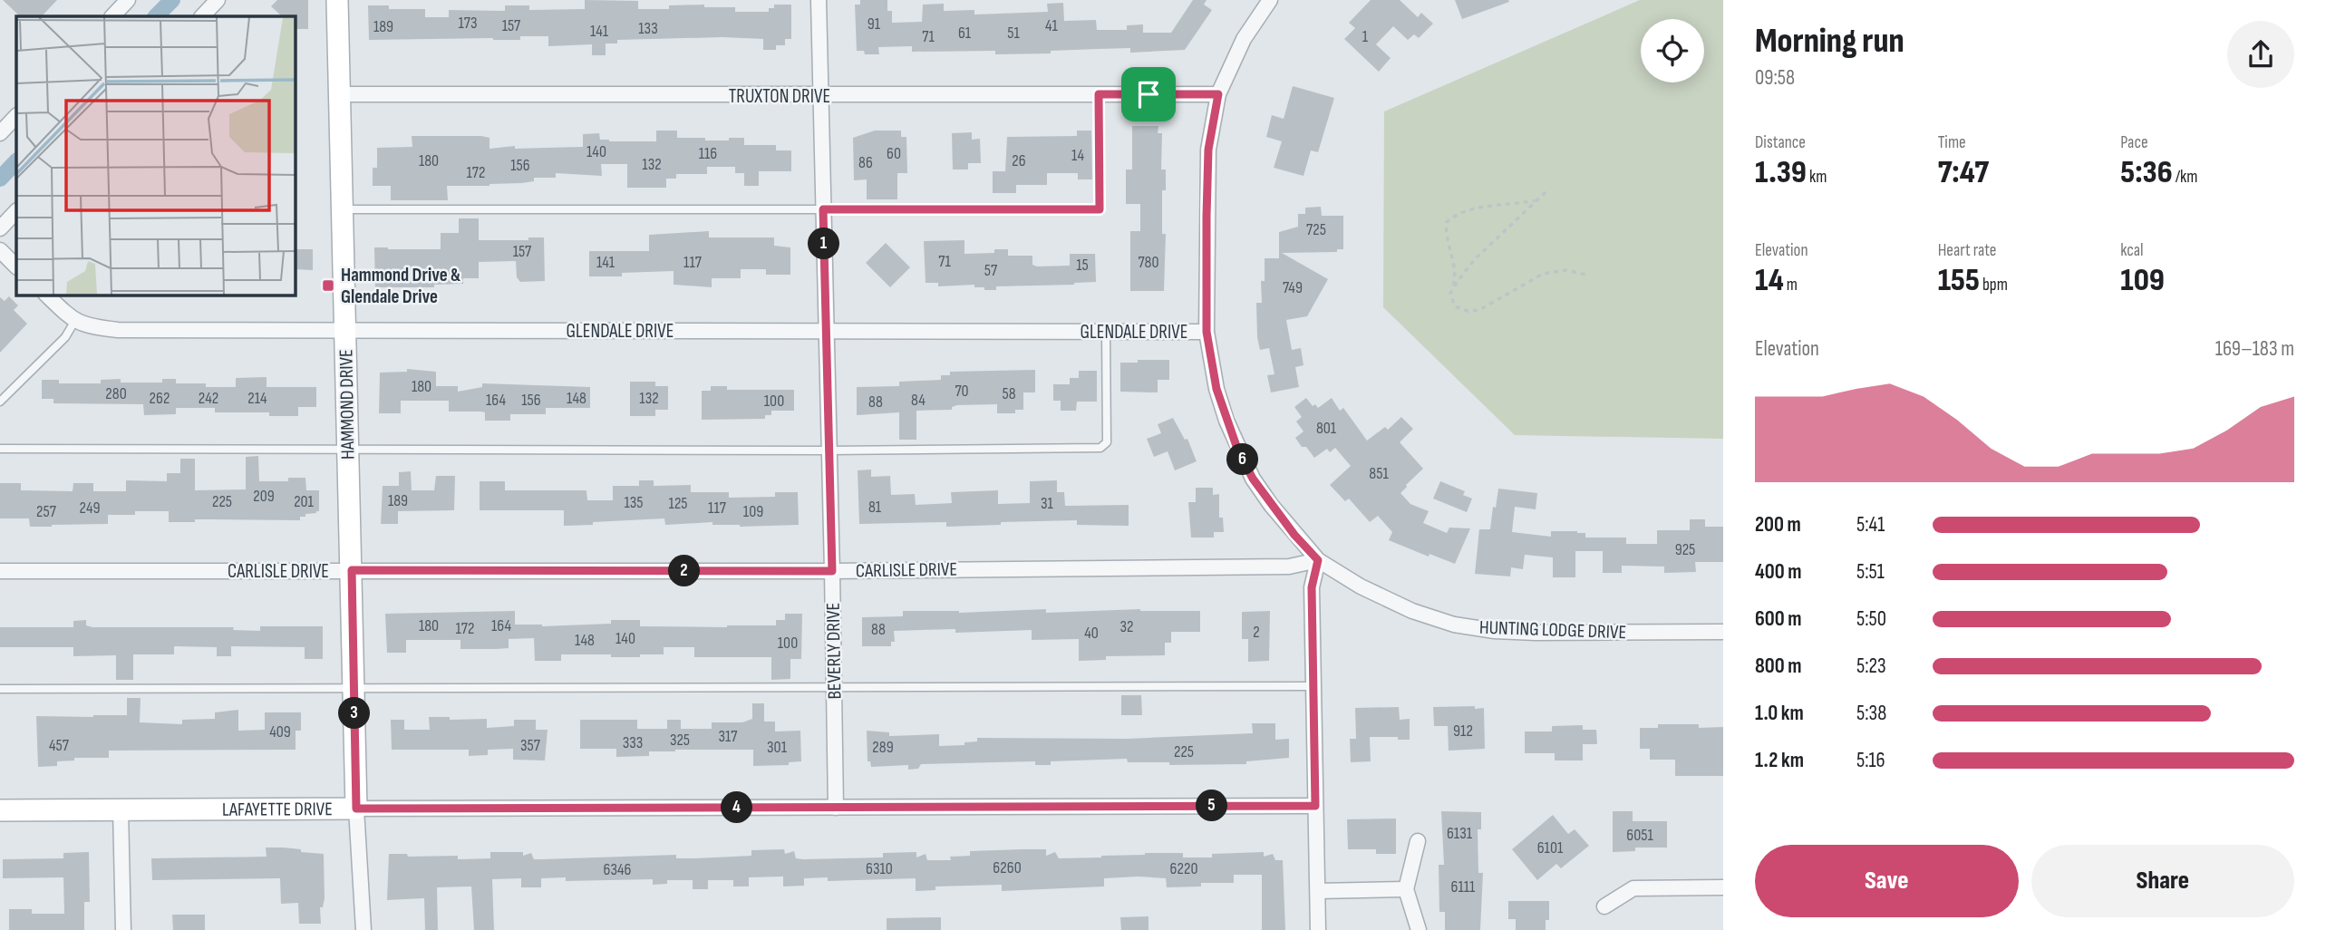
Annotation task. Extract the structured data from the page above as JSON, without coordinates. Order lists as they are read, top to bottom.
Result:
{
  "streets": {
    "street": [
      "TRUXTON DRIVE",
      "GLENDALE DRIVE",
      "HAMMOND DRIVE",
      "CARLISLE DRIVE",
      "HUNTING LODGE DRIVE",
      "BEVERLY DRIVE",
      "LAFAYETTE DRIVE"
    ]
  },
  "crossings": [
    ["TRUXTON DRIVE", "HAMMOND DRIVE"],
    ["TRUXTON DRIVE", "HUNTING LODGE DRIVE"],
    ["TRUXTON DRIVE", "BEVERLY DRIVE"],
    ["GLENDALE DRIVE", "HAMMOND DRIVE"],
    ["GLENDALE DRIVE", "HUNTING LODGE DRIVE"],
    ["GLENDALE DRIVE", "BEVERLY DRIVE"],
    ["HAMMOND DRIVE", "CARLISLE DRIVE"],
    ["HAMMOND DRIVE", "LAFAYETTE DRIVE"],
    ["CARLISLE DRIVE", "HUNTING LODGE DRIVE"],
    ["CARLISLE DRIVE", "BEVERLY DRIVE"],
    ["BEVERLY DRIVE", "LAFAYETTE DRIVE"]
  ],
  "places": {
    "transit": ["Hammond Drive & Glendale Drive"]
  },
  "house_numbers": [
    "173",
    "91",
    "157",
    "41",
    "189",
    "133",
    "141",
    "61",
    "51",
    "71",
    "1",
    "140",
    "116",
    "60",
    "14",
    "180",
    "26",
    "86",
    "132",
    "156",
    "172",
    "725",
    "157",
    "71",
    "141",
    "117",
    "780",
    "15",
    "57",
    "749",
    "180",
    "70",
    "280",
    "58",
    "262",
    "242",
    "214",
    "148",
    "132",
    "164",
    "156",
    "84",
    "100",
    "88",
    "801",
    "851",
    "209",
    "189",
    "225",
    "201",
    "135",
    "125",
    "31",
    "81",
    "249",
    "117",
    "257",
    "109",
    "925",
    "180",
    "164",
    "32",
    "172",
    "88",
    "2",
    "40",
    "140",
    "148",
    "100",
    "912",
    "409",
    "317",
    "325",
    "333",
    "457",
    "357",
    "301",
    "289",
    "225",
    "6131",
    "6051",
    "6101",
    "6260",
    "6310",
    "6220",
    "6346",
    "6111"
  ],
  "page": {
    "heading": ["Morning run", "09:58"],
    "stats": [
      ["Distance", "1.39 km"],
      ["Time", "7:47"],
      ["Pace", "5:36 /km"],
      ["Elevation", "14 m"],
      ["Heart rate", "155 bpm"],
      ["kcal", "109"]
    ],
    "pins": [
      "1",
      "6",
      "2",
      "3",
      "5",
      "4"
    ],
    "chart": ["Elevation", "169–183 m"],
    "list": [
      {
        "name": "200 m",
        "note": "5:41"
      },
      {
        "name": "400 m",
        "note": "5:51"
      },
      {
        "name": "600 m",
        "note": "5:50"
      },
      {
        "name": "800 m",
        "note": "5:23"
      },
      {
        "name": "1.0 km",
        "note": "5:38"
      },
      {
        "name": "1.2 km",
        "note": "5:16"
      }
    ],
    "buttons": ["Save", "Share"]
  }
}
